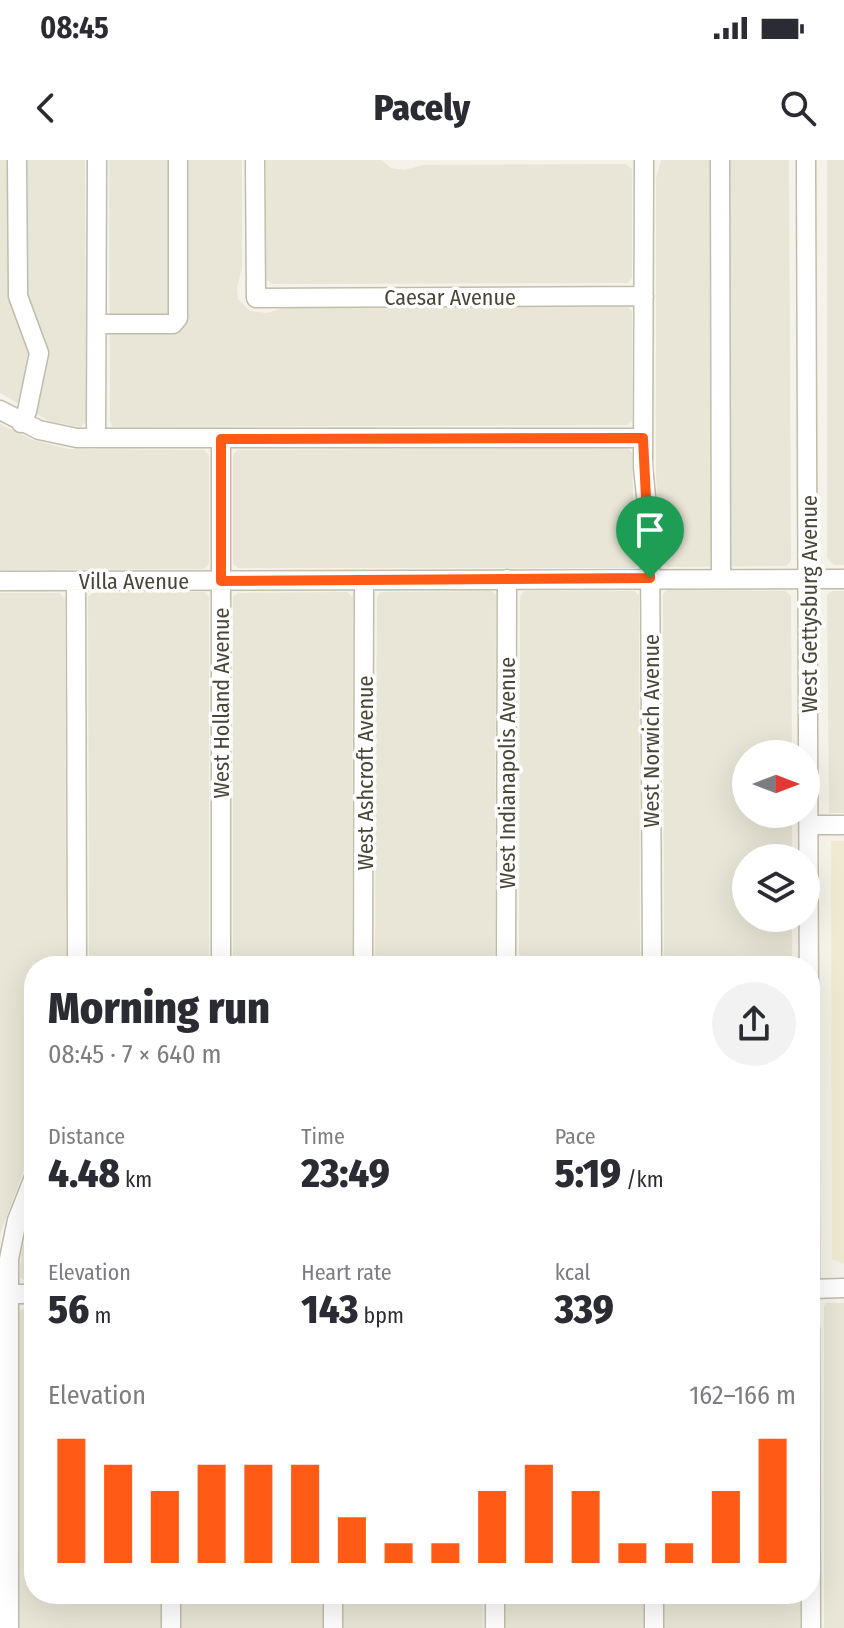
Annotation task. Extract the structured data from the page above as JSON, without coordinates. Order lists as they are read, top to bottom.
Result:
{
  "streets": {
    "street": [
      "Caesar Avenue",
      "Villa Avenue",
      "West Gettysburg Avenue",
      "West Holland Avenue",
      "West Norwich Avenue",
      "West Ashcroft Avenue",
      "West Indianapolis Avenue"
    ]
  },
  "crossings": [
    ["Caesar Avenue", "West Norwich Avenue"],
    ["Villa Avenue", "West Gettysburg Avenue"],
    ["Villa Avenue", "West Holland Avenue"],
    ["Villa Avenue", "West Norwich Avenue"],
    ["Villa Avenue", "West Ashcroft Avenue"],
    ["Villa Avenue", "West Indianapolis Avenue"]
  ],
  "north": "right",
  "page": {
    "status": "08:45",
    "header": "Pacely",
    "heading": ["Morning run", "08:45 · 7 × 640 m"],
    "stats": [
      ["Distance", "4.48 km"],
      ["Time", "23:49"],
      ["Pace", "5:19 /km"],
      ["Elevation", "56 m"],
      ["Heart rate", "143 bpm"],
      ["kcal", "339"]
    ],
    "chart": ["Elevation", "162–166 m"]
  }
}
